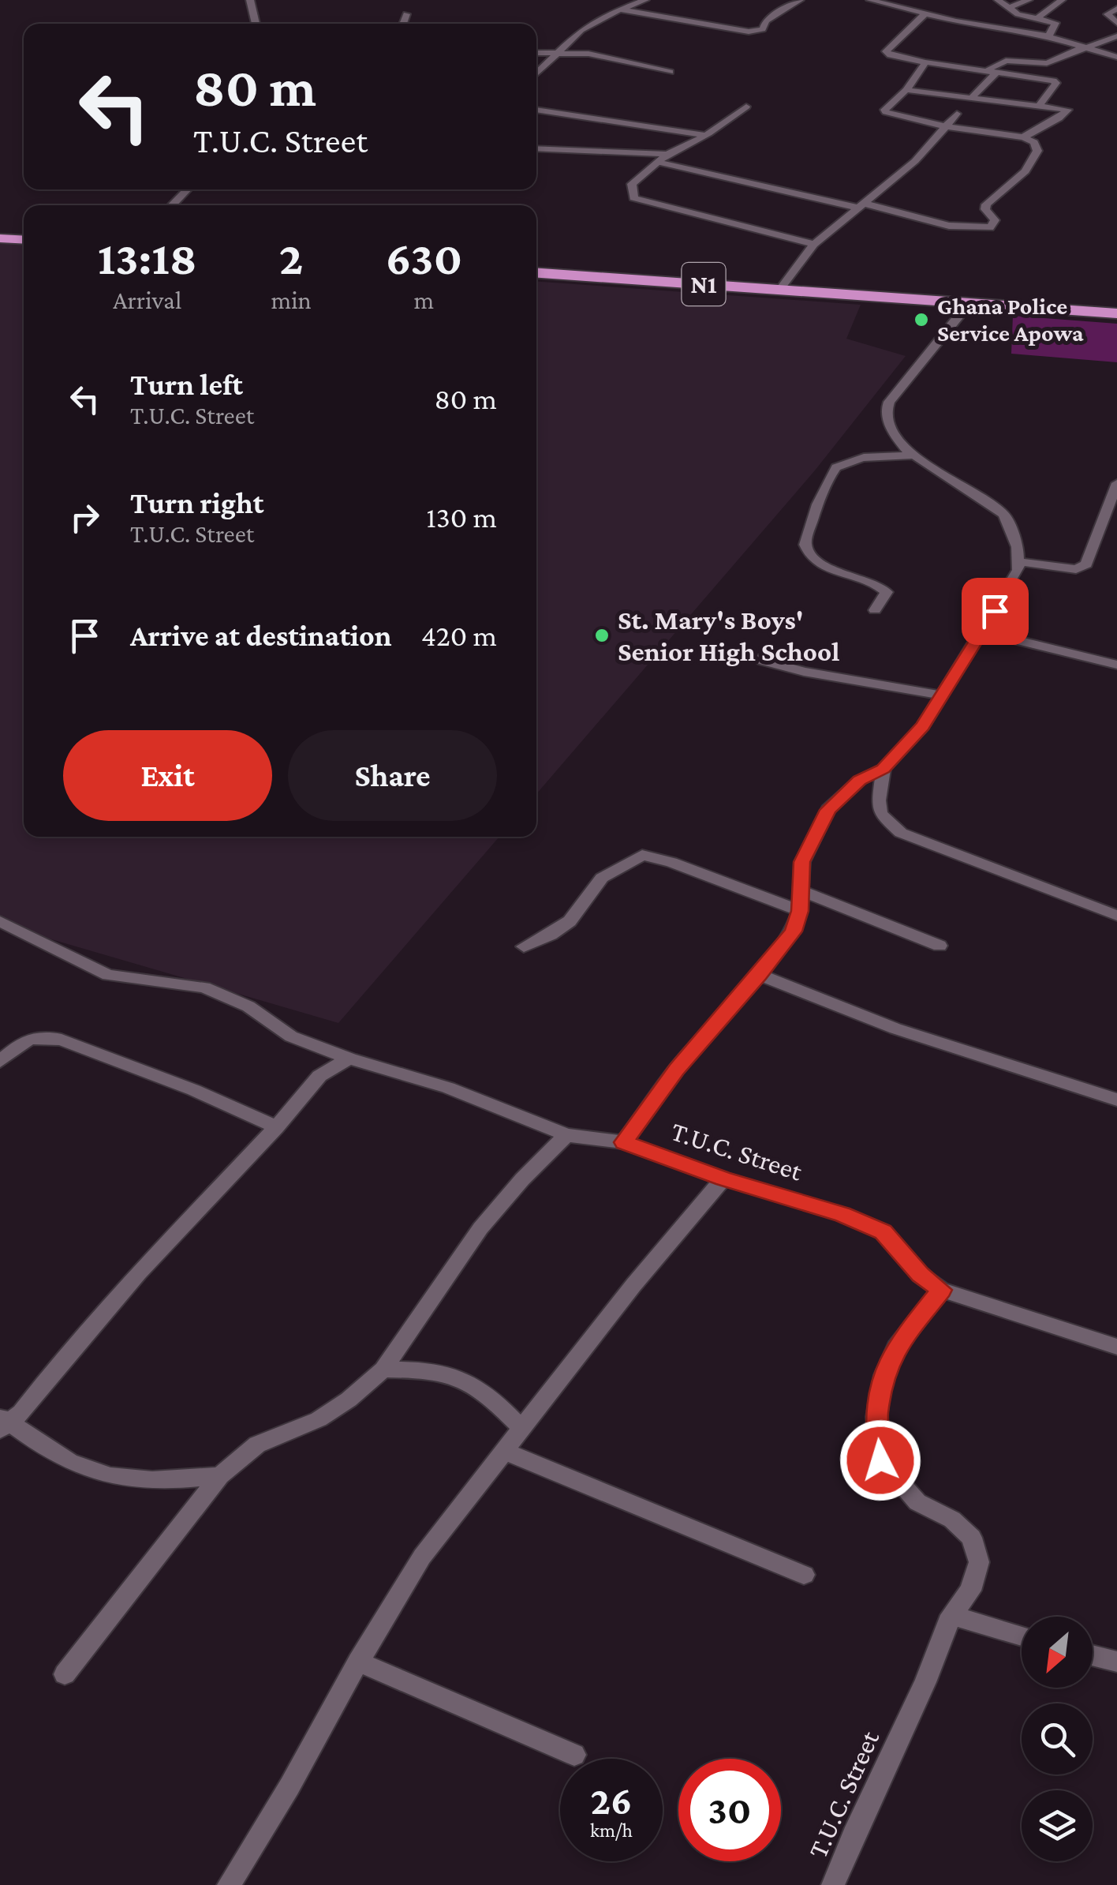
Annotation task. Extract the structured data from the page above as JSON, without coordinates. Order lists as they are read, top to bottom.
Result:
{
  "streets": {
    "highway": ["N1"],
    "street": ["T.U.C. Street"]
  },
  "places": ["Ghana Police Service Apowa", "St. Mary's Boys' Senior High School"],
  "north": "bottom left",
  "page": {
    "turn": ["80 m", "T.U.C. Street"],
    "eta": [
      "13:18",
      "Arrival",
      "2",
      "min",
      "630",
      "m"
    ],
    "list": [
      {
        "name": "Turn left",
        "note": "T.U.C. Street",
        "value": "80 m"
      },
      {
        "name": "Turn right",
        "note": "T.U.C. Street",
        "value": "130 m"
      },
      {
        "name": "Arrive at destination",
        "value": "420 m"
      }
    ],
    "buttons": ["Exit", "Share"],
    "speed": "26 km/h",
    "limit": "30"
  }
}
